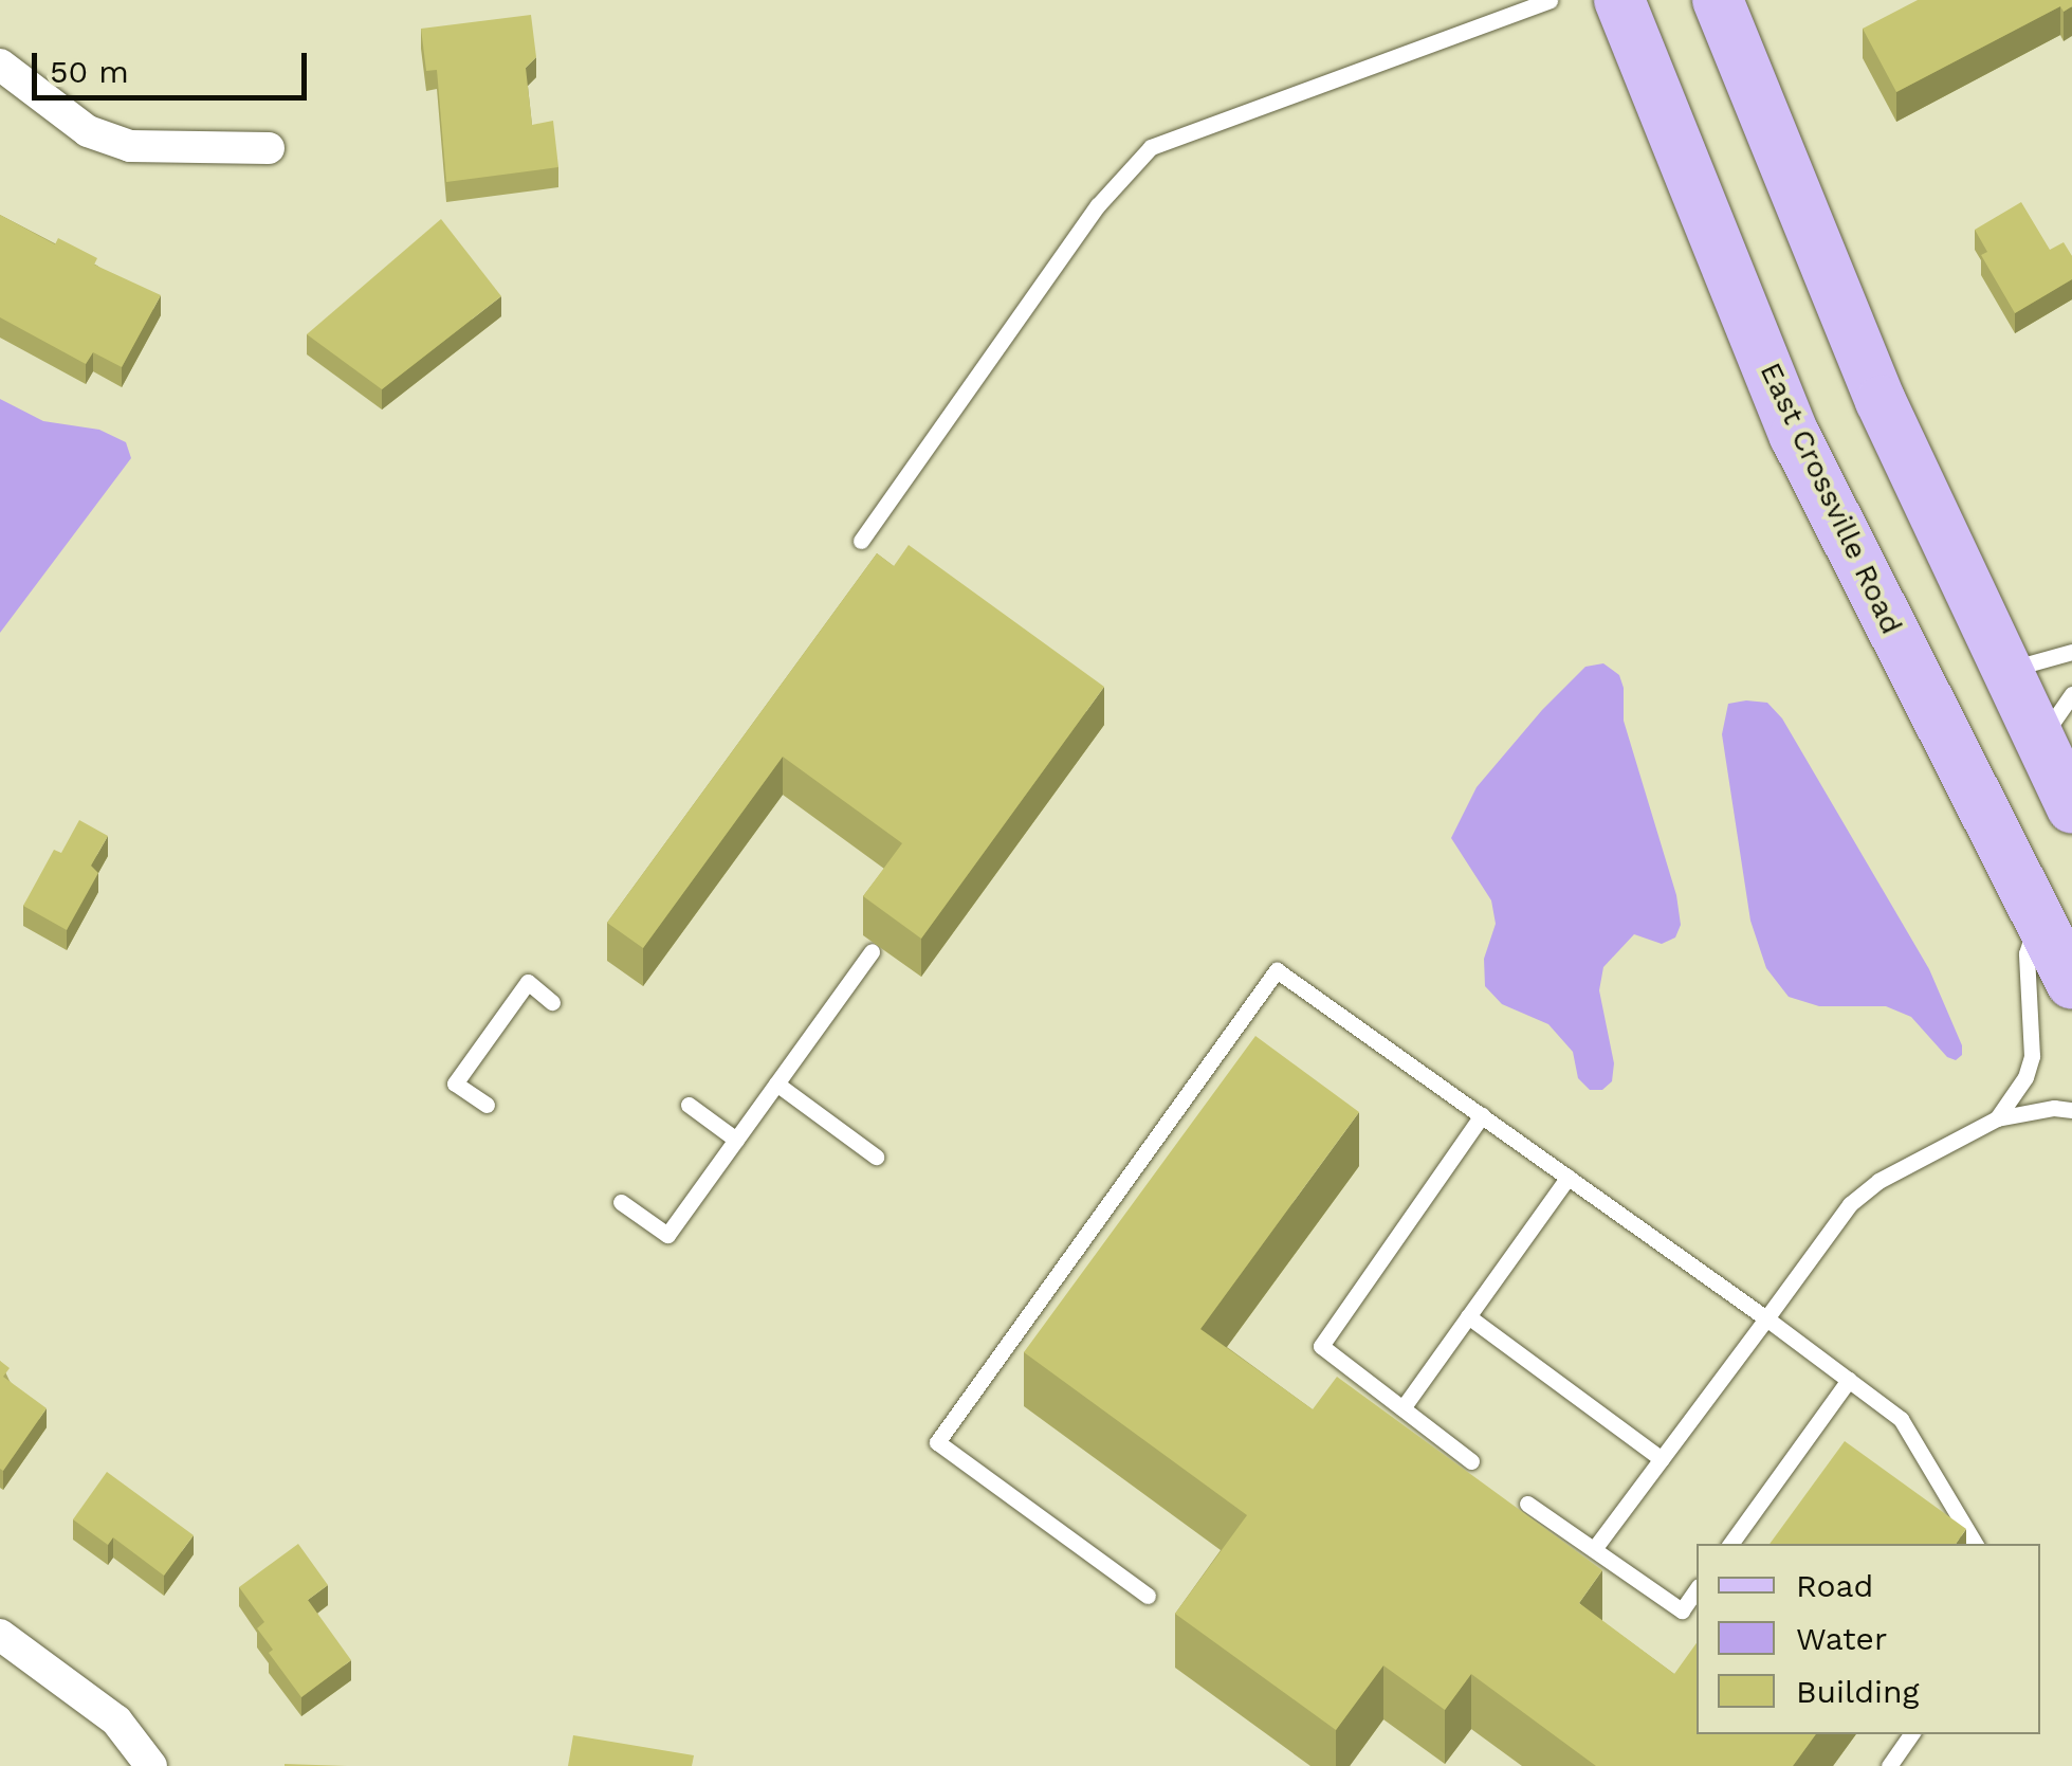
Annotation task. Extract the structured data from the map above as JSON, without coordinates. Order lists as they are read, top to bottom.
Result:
{
  "streets": {
    "main road": ["East Crossville Road"]
  },
  "legend": ["Road", "Water", "Building"],
  "scale_bar": "50 m"
}
